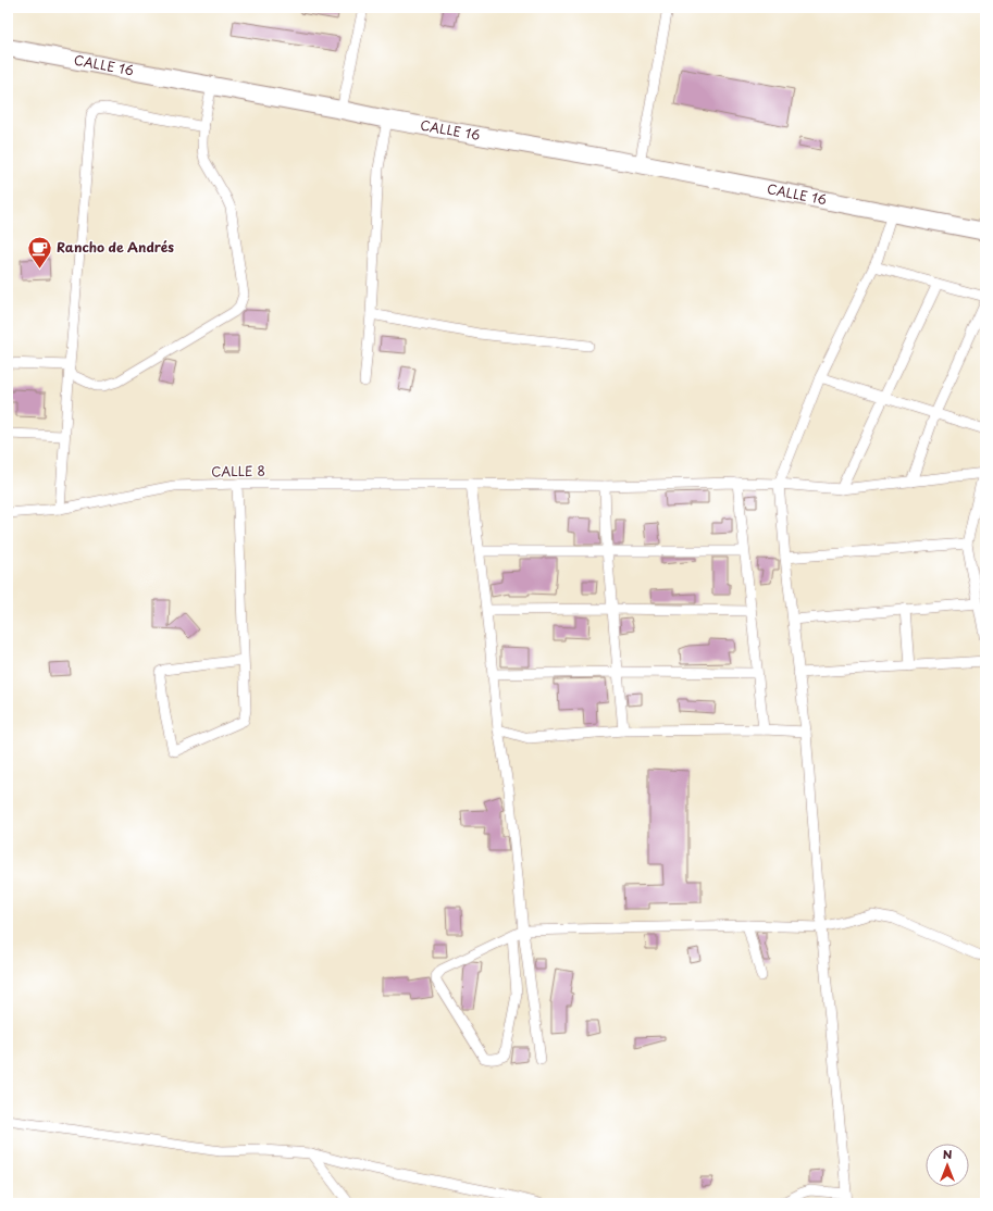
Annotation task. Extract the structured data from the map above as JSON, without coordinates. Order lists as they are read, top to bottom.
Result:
{
  "streets": {
    "highway": ["CALLE 16"],
    "street": ["CALLE 8"]
  },
  "places": {
    "cafe": ["Rancho de Andrés"]
  },
  "north": "top"
}
